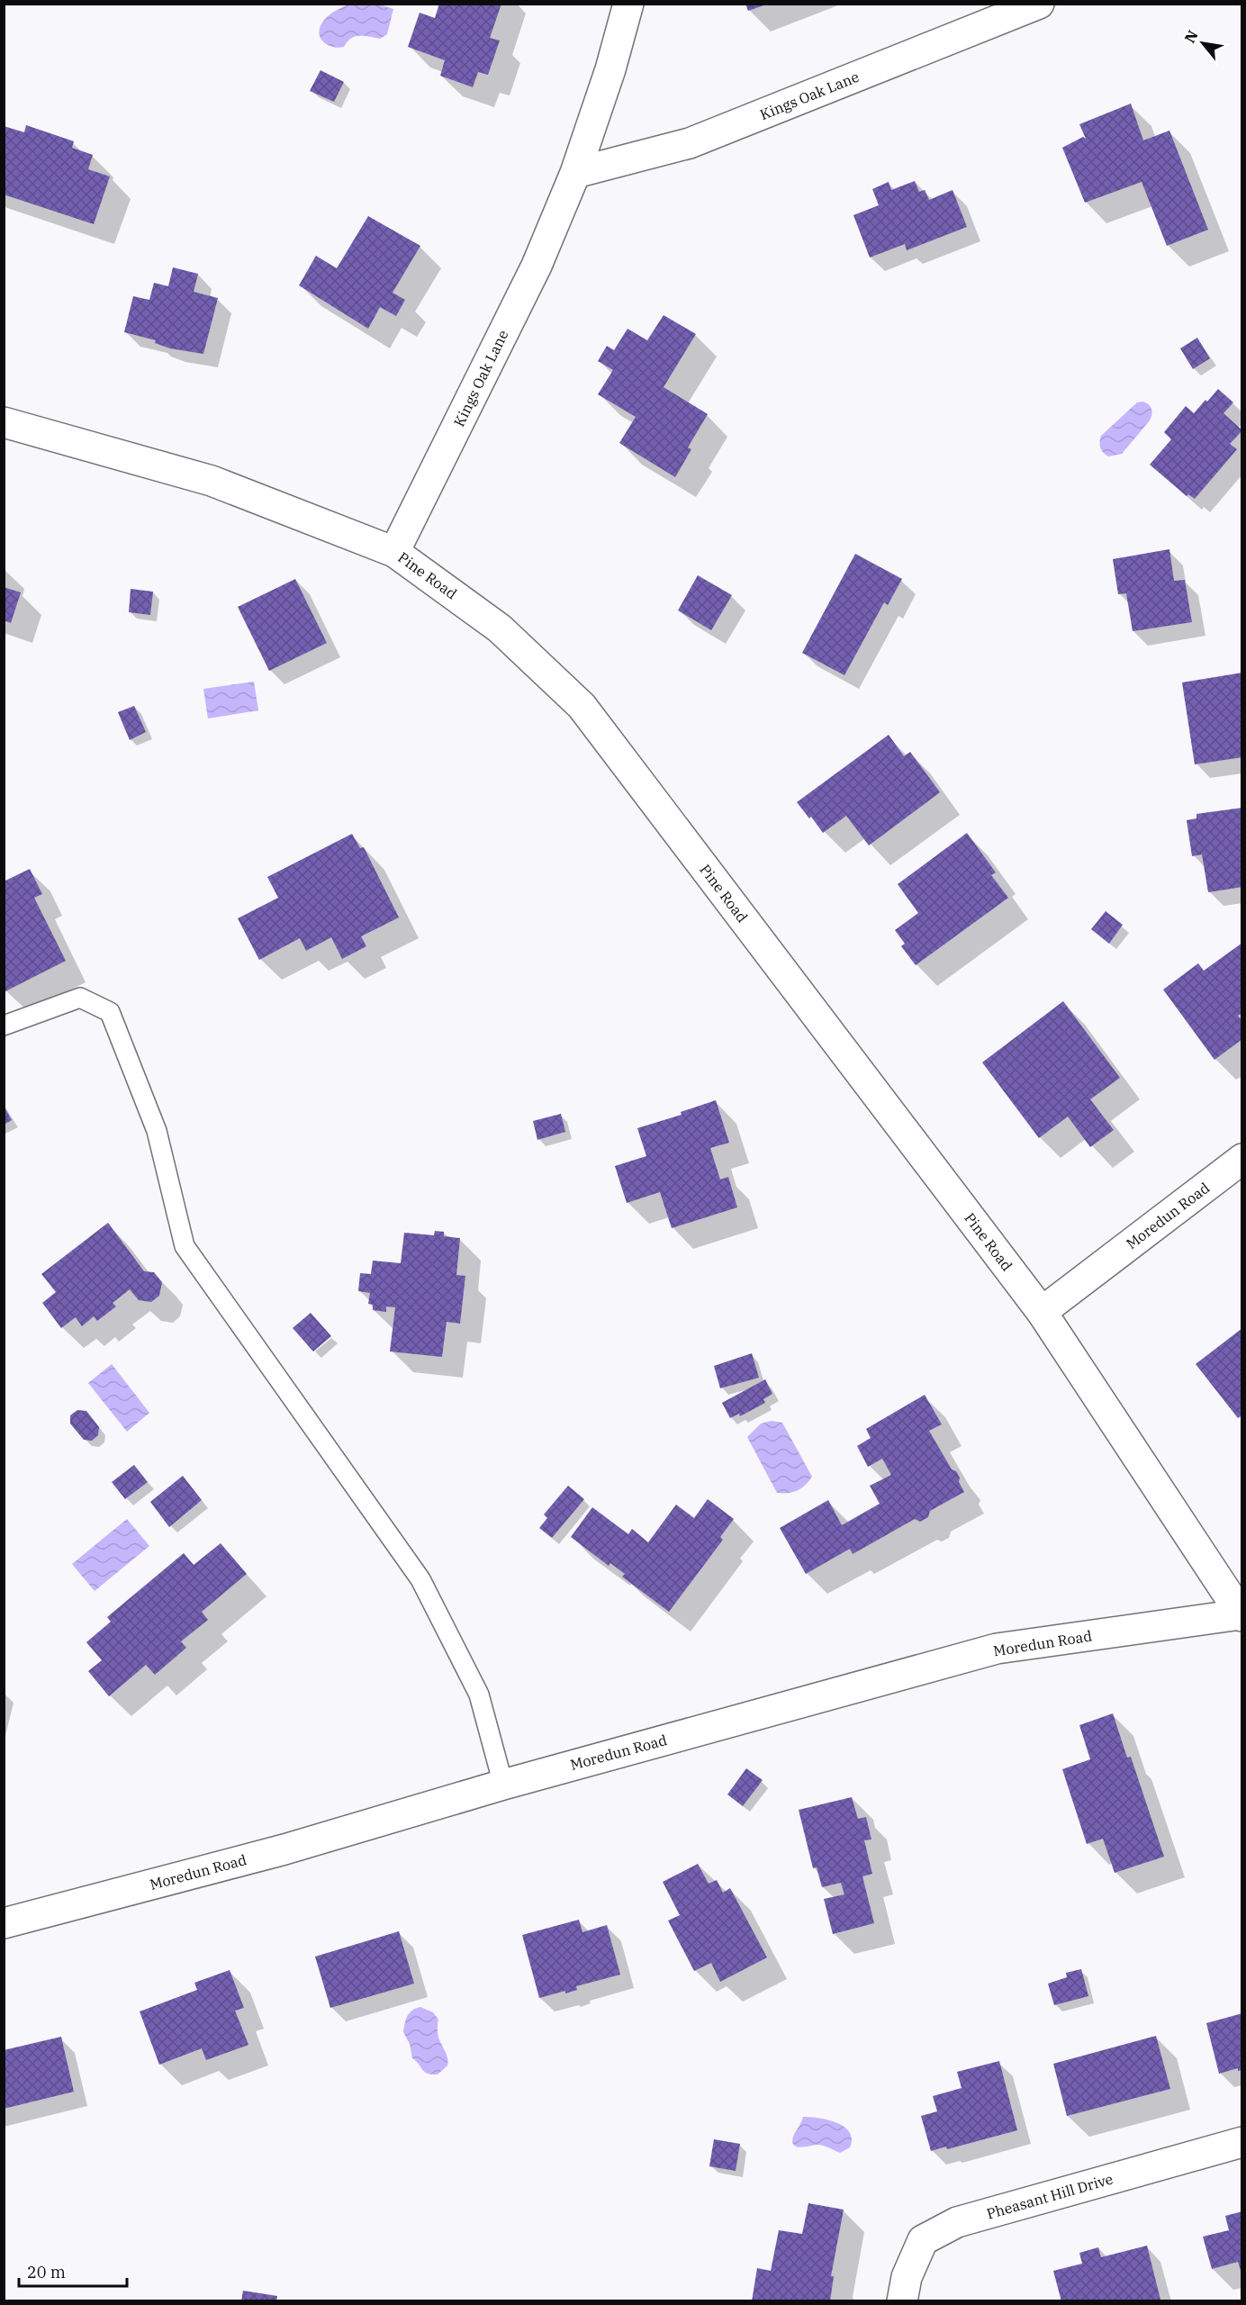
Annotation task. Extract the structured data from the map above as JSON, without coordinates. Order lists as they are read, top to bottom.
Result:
{
  "streets": {
    "street": [
      "Kings Oak Lane",
      "Pine Road",
      "Moredun Road",
      "Pheasant Hill Drive"
    ]
  },
  "crossings": [
    ["Kings Oak Lane", "Pine Road"],
    ["Pine Road", "Moredun Road"]
  ],
  "scale_bar": "20 m",
  "north": "top left"
}
